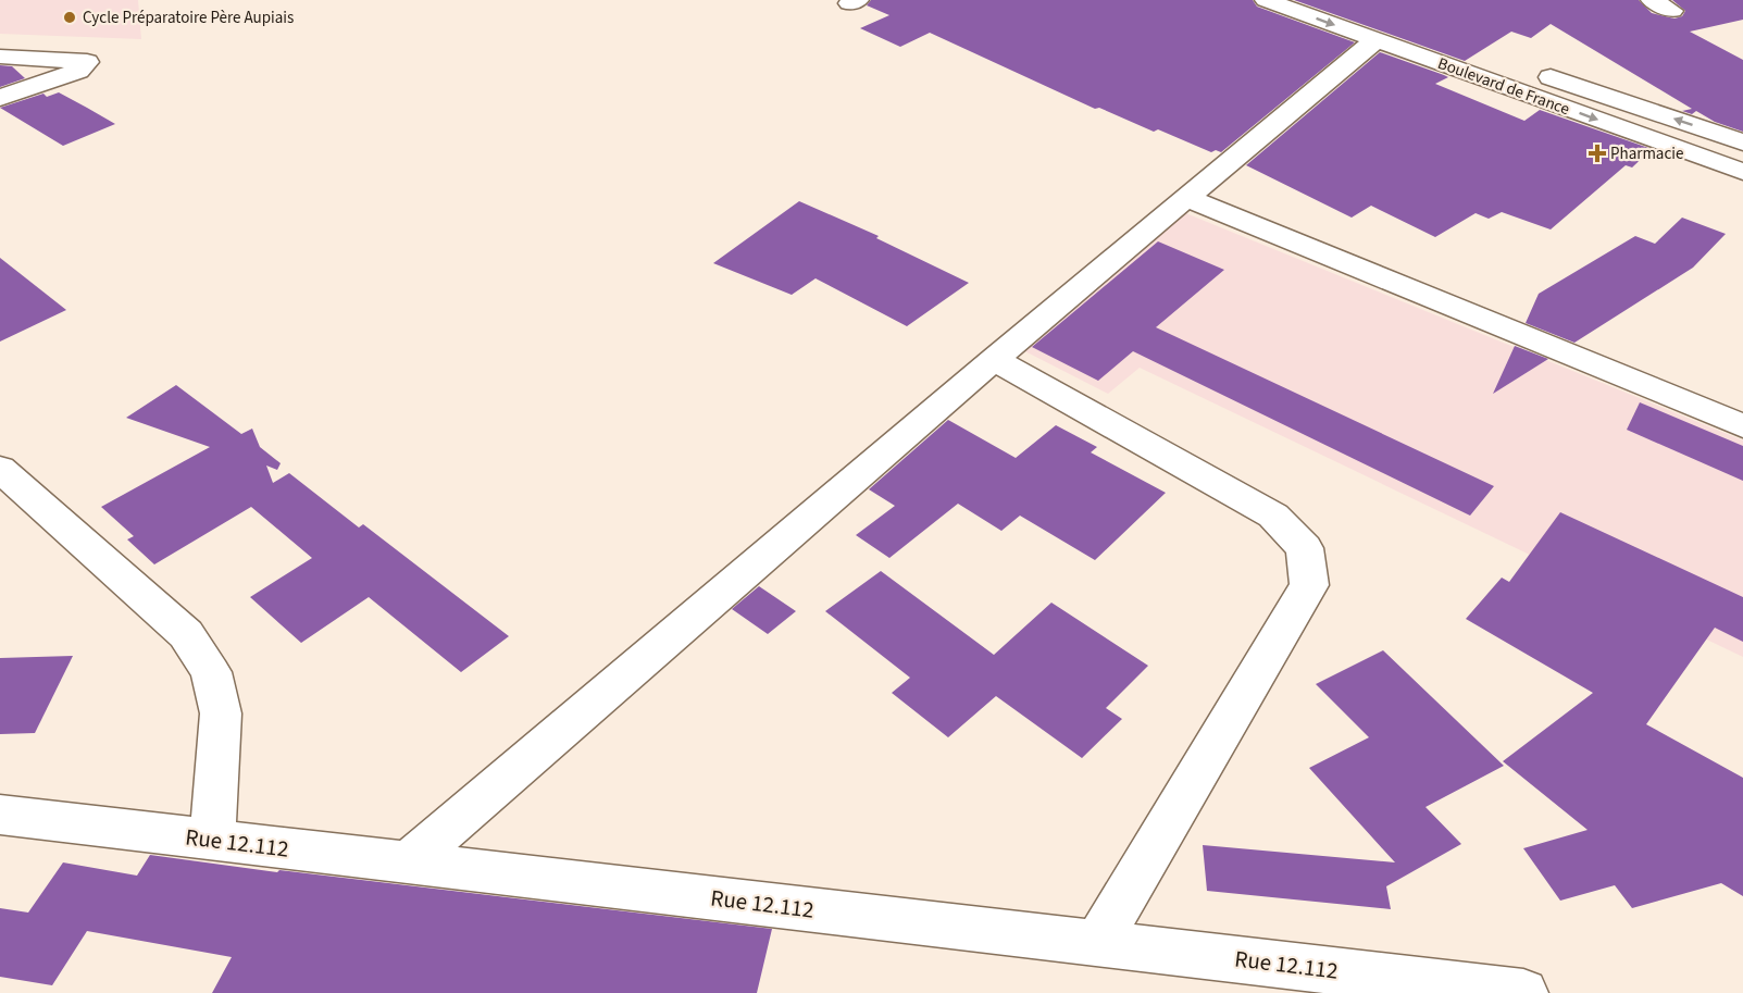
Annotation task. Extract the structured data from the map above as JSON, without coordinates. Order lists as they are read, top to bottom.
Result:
{
  "streets": {
    "street": ["Boulevard de France", "Rue 12.112"]
  },
  "places": {
    "other": ["Cycle Préparatoire Père Aupiais"],
    "health": ["Pharmacie"]
  }
}
